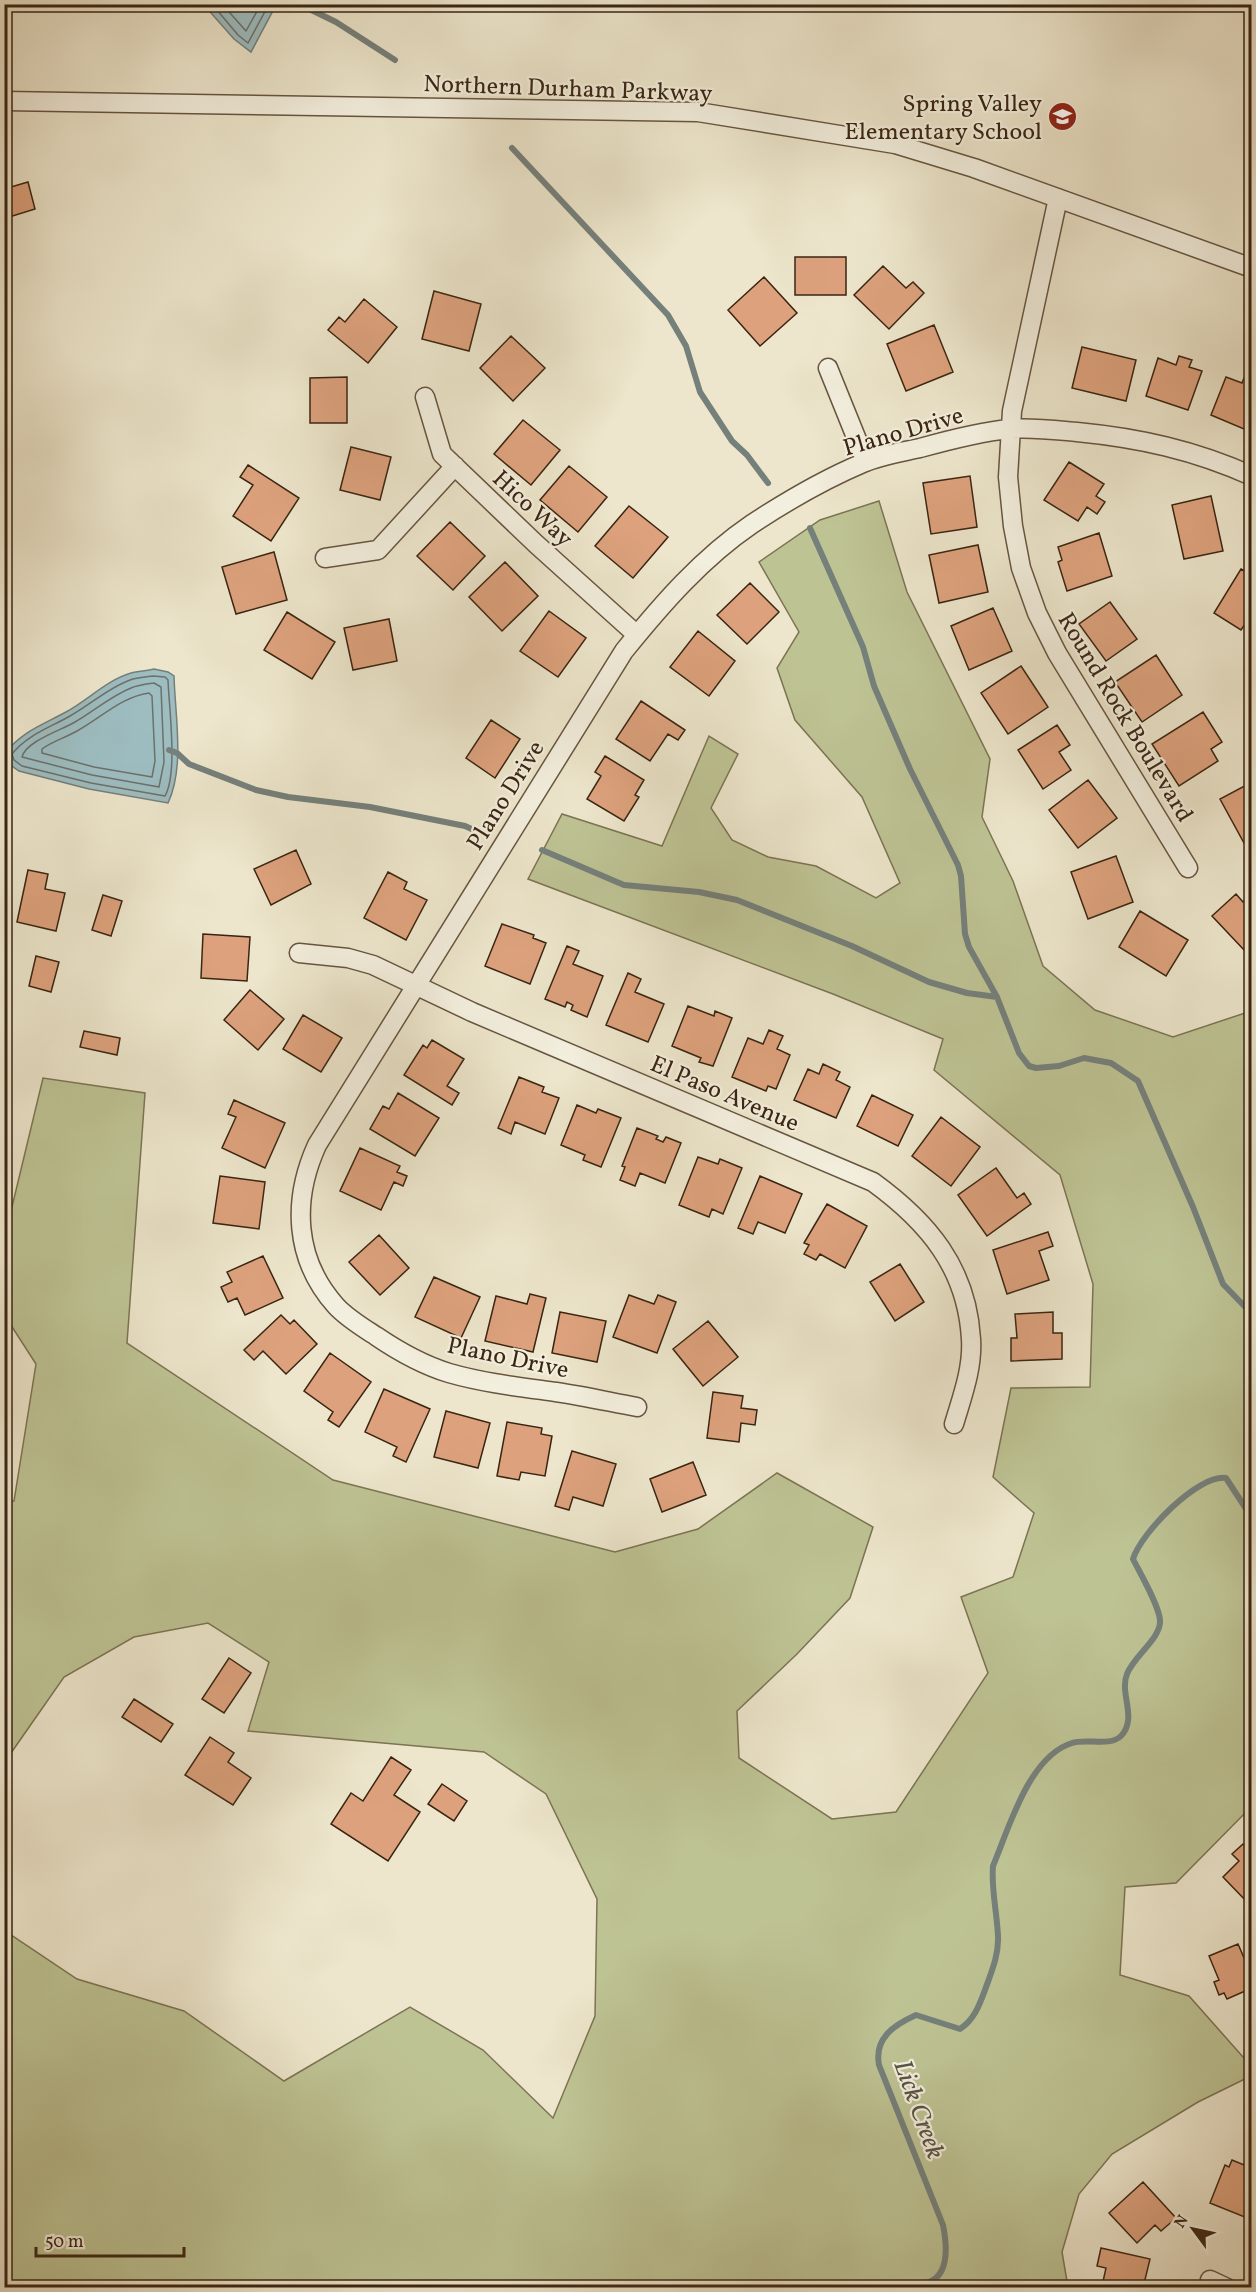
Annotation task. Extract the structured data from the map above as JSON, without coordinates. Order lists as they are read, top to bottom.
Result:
{
  "streets": {
    "street": [
      "Northern Durham Parkway",
      "Plano Drive",
      "Hico Way",
      "Round Rock Boulevard",
      "El Paso Avenue"
    ]
  },
  "crossings": [
    ["Northern Durham Parkway", "Round Rock Boulevard"],
    ["Plano Drive", "Hico Way"],
    ["Plano Drive", "Round Rock Boulevard"],
    ["Plano Drive", "El Paso Avenue"]
  ],
  "water": ["Lick Creek"],
  "places": {
    "school or university": ["Spring Valley Elementary School"]
  },
  "scale_bar": "50 m",
  "north": "top left"
}
